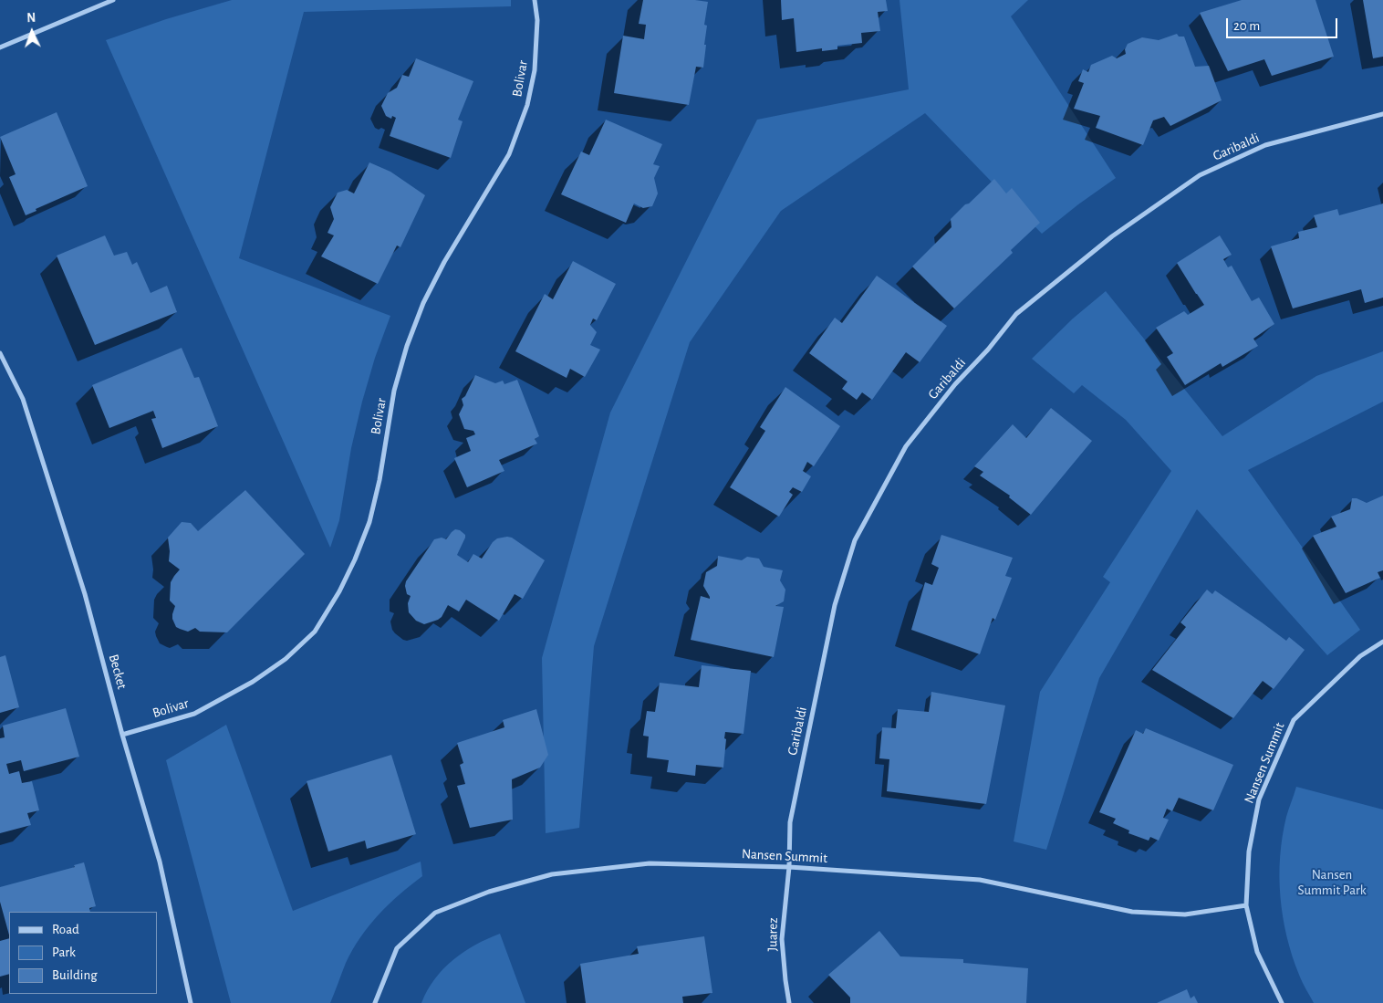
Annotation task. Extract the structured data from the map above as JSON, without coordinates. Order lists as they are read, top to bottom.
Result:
{
  "streets": {
    "street": [
      "Bolivar",
      "Garibaldi",
      "Becket",
      "Nansen Summit",
      "Juarez"
    ]
  },
  "crossings": [
    ["Bolivar", "Becket"],
    ["Garibaldi", "Nansen Summit"],
    ["Garibaldi", "Juarez"],
    ["Nansen Summit", "Juarez"]
  ],
  "parks": ["Nansen Summit Park"],
  "legend": ["Road", "Park", "Building"],
  "scale_bar": "20 m",
  "north": "top"
}
